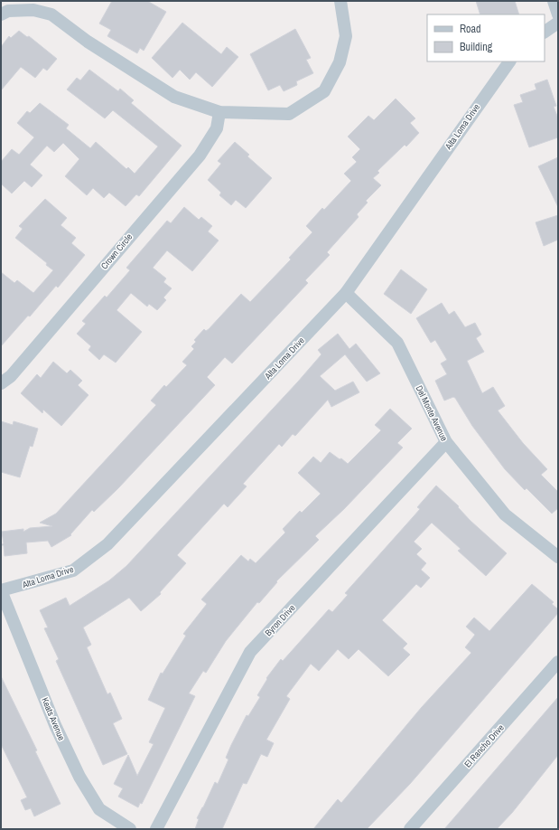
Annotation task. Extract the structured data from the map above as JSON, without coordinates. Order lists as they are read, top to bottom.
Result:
{
  "streets": {
    "street": [
      "Alta Loma Drive",
      "Crown Circle",
      "Del Monte Avenue",
      "Byron Drive",
      "Keats Avenue",
      "El Rancho Drive"
    ]
  },
  "crossings": [
    ["Alta Loma Drive", "Del Monte Avenue"],
    ["Alta Loma Drive", "Keats Avenue"],
    ["Del Monte Avenue", "Byron Drive"]
  ],
  "legend": ["Road", "Building"]
}
